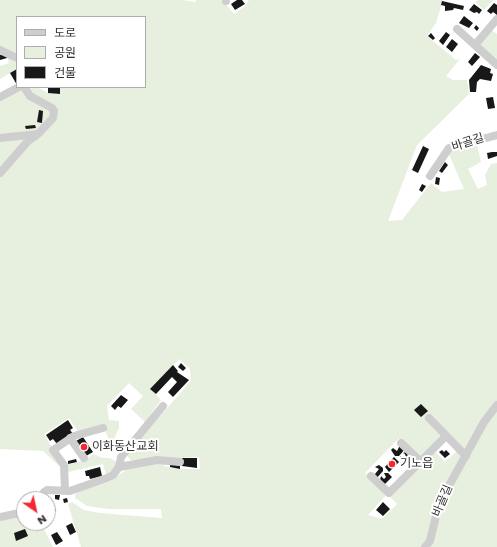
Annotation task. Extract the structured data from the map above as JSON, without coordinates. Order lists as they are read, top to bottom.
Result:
{
  "streets": {
    "lane": ["바골길"]
  },
  "places": ["이화동산교회", "기노읍"],
  "legend": ["도로", "공원", "건물"],
  "north": "bottom right"
}
